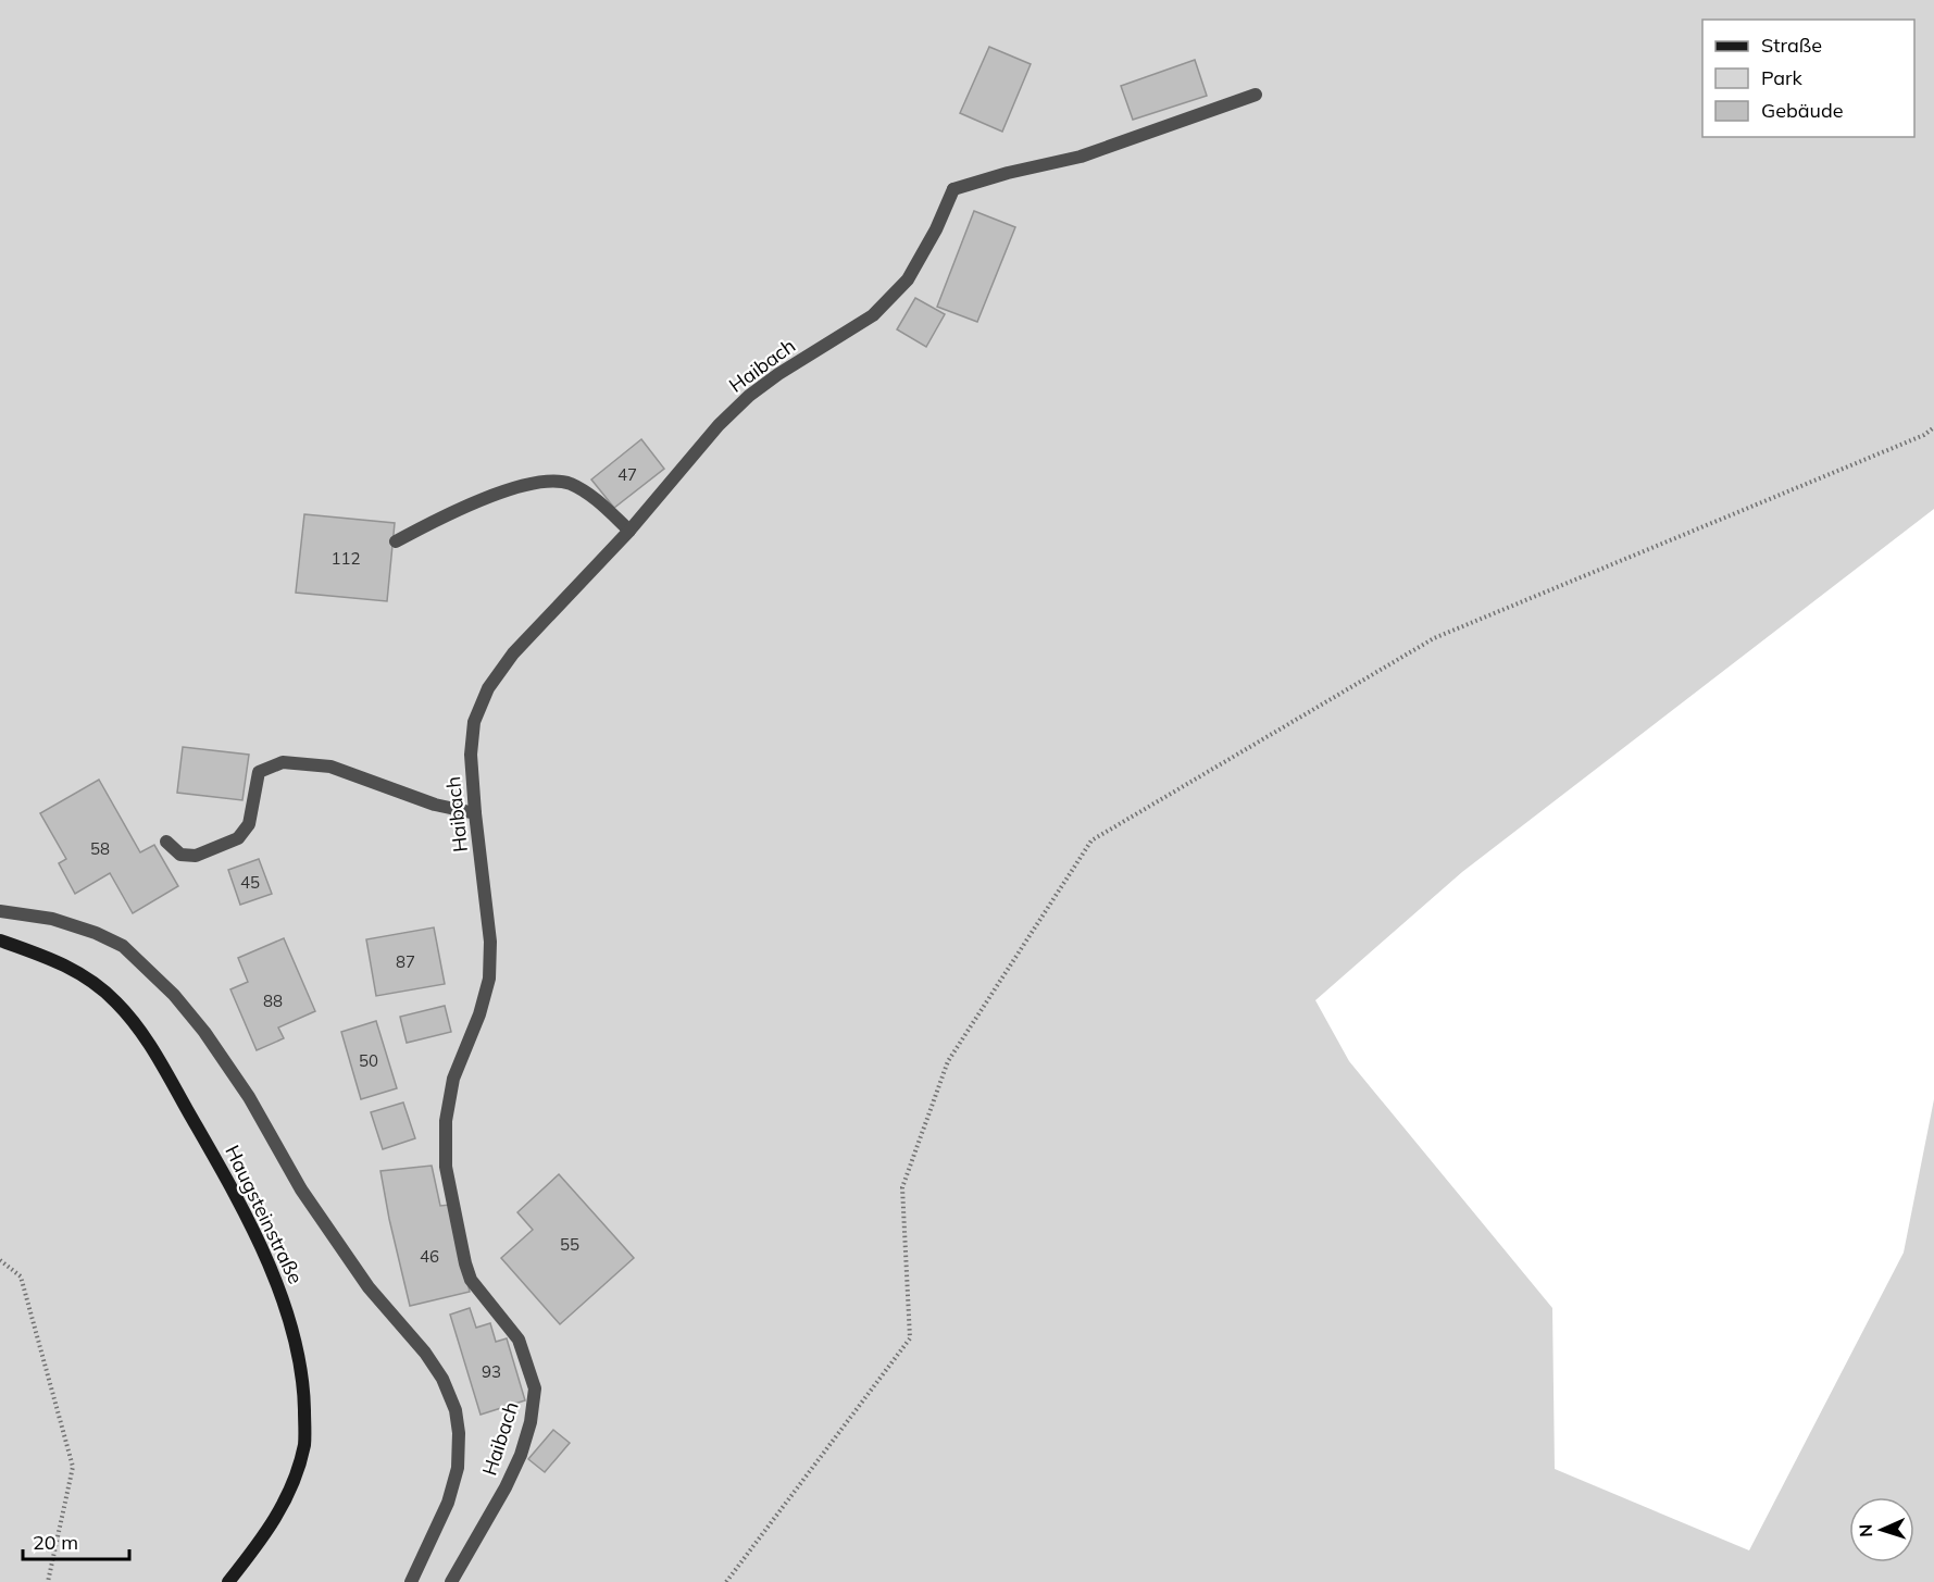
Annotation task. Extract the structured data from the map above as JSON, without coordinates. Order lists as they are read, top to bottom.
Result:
{
  "streets": {
    "main road": ["Haugsteinstraße"],
    "street": ["Haibach"]
  },
  "house_numbers": [
    "47",
    "112",
    "58",
    "45",
    "87",
    "88",
    "50",
    "55",
    "46",
    "93"
  ],
  "legend": ["Straße", "Park", "Gebäude"],
  "scale_bar": "20 m",
  "north": "left"
}
